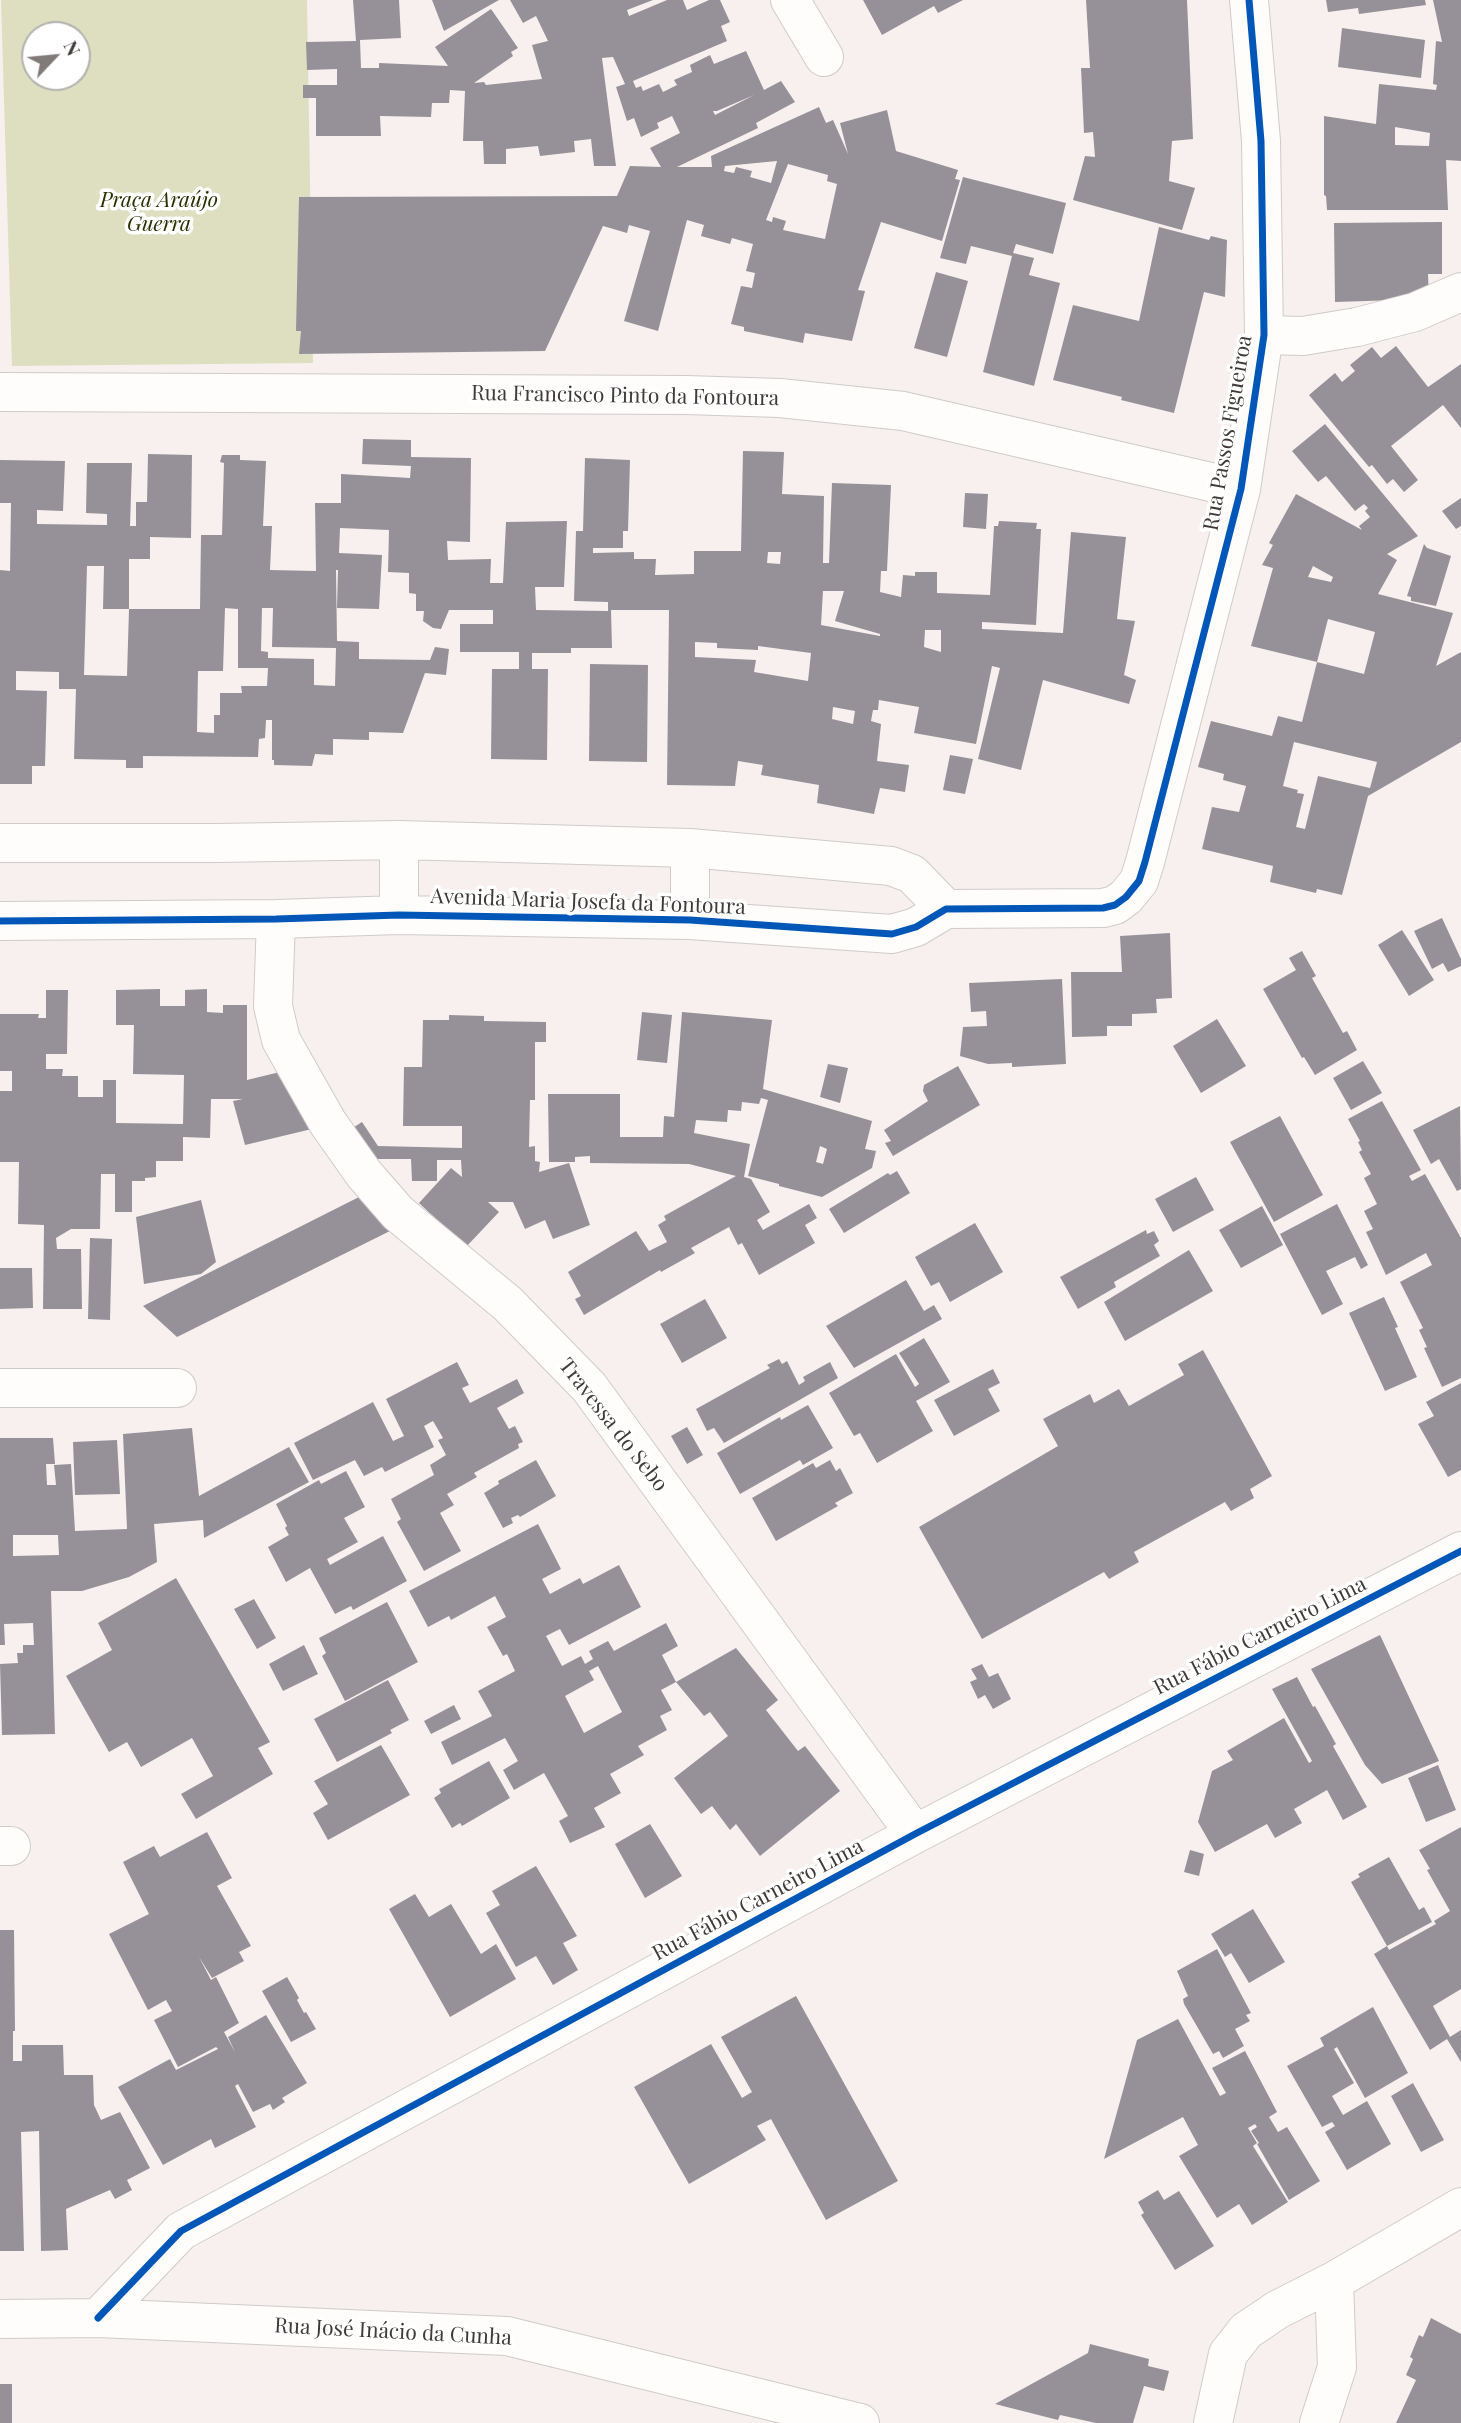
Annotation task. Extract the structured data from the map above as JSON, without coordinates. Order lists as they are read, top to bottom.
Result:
{
  "streets": {
    "street": [
      "Rua Francisco Pinto da Fontoura",
      "Rua Passos Figueiroa",
      "Avenida Maria Josefa da Fontoura",
      "Travessa do Sebo",
      "Rua Fábio Carneiro Lima",
      "Rua José Inácio da Cunha"
    ]
  },
  "crossings": [
    ["Rua Francisco Pinto da Fontoura", "Rua Passos Figueiroa"],
    ["Rua Passos Figueiroa", "Avenida Maria Josefa da Fontoura"],
    ["Avenida Maria Josefa da Fontoura", "Travessa do Sebo"],
    ["Travessa do Sebo", "Rua Fábio Carneiro Lima"],
    ["Rua Fábio Carneiro Lima", "Rua José Inácio da Cunha"]
  ],
  "parks": ["Praça Araújo Guerra"],
  "north": "top right"
}
